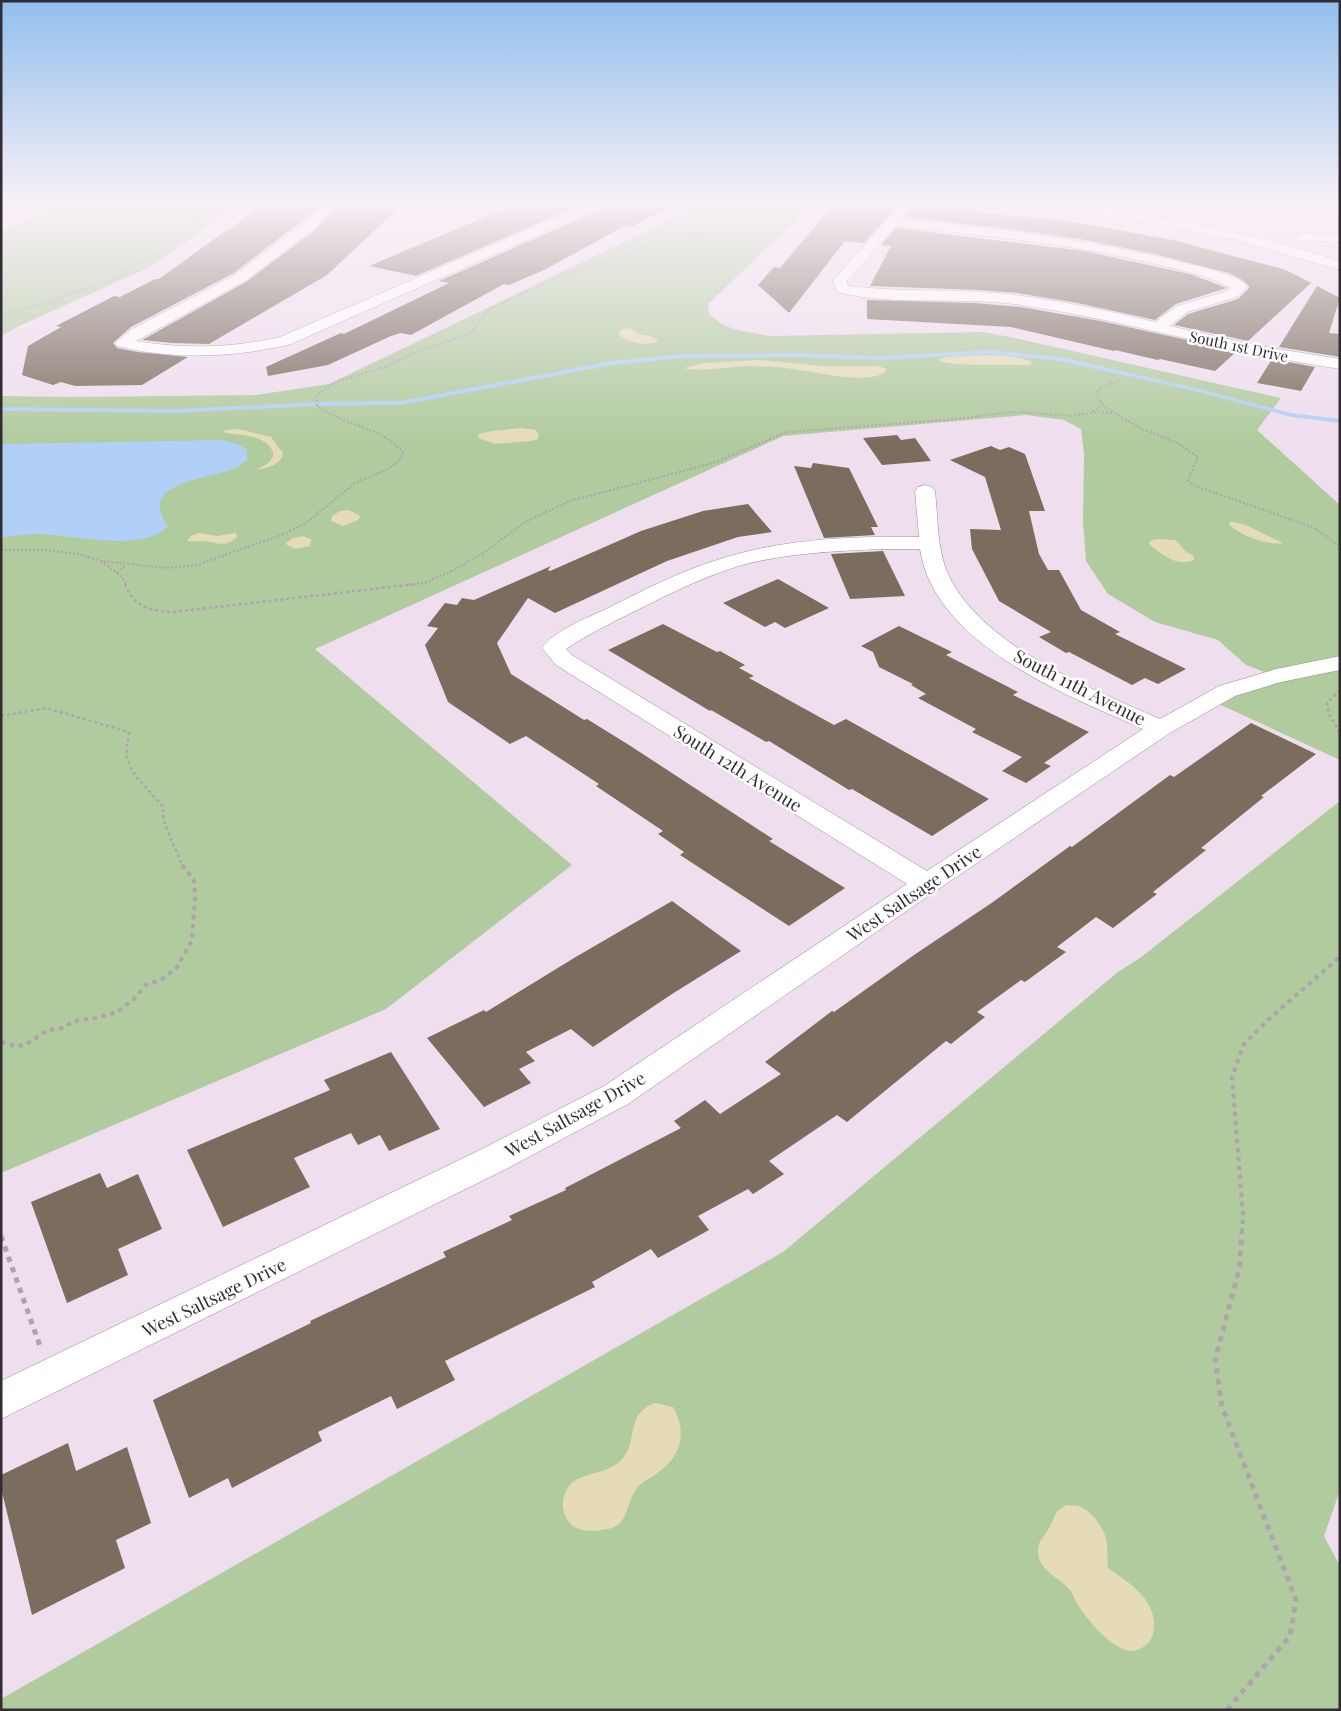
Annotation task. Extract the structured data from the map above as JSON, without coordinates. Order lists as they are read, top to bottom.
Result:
{
  "streets": {
    "street": [
      "South 1st Drive",
      "South 11th Avenue",
      "South 12th Avenue",
      "West Saltsage Drive"
    ]
  },
  "crossings": [
    ["South 11th Avenue", "South 12th Avenue"],
    ["South 11th Avenue", "West Saltsage Drive"],
    ["South 12th Avenue", "West Saltsage Drive"]
  ]
}
